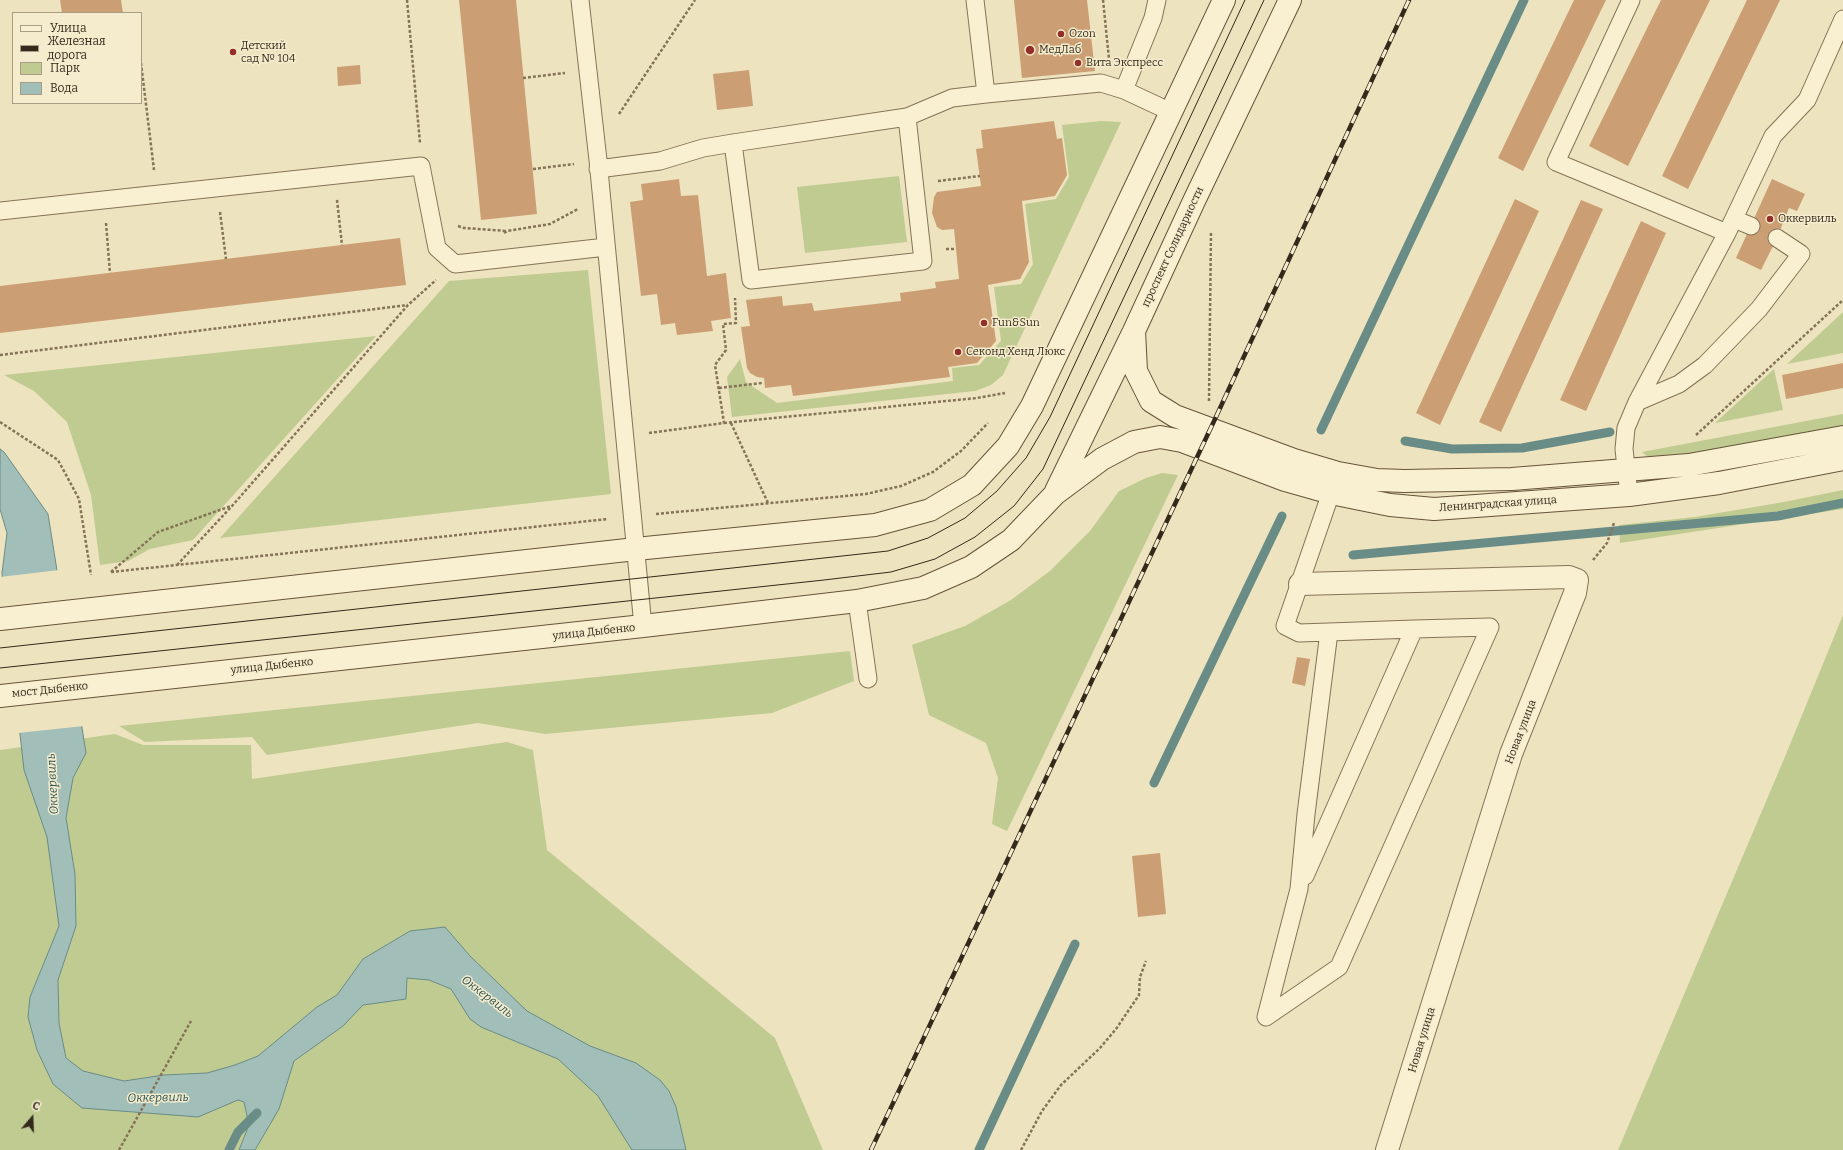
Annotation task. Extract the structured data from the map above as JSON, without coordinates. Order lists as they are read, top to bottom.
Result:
{
  "streets": {
    "main road": [
      "проспект Солидарности",
      "Ленинградская улица",
      "улица Дыбенко",
      "мост Дыбенко",
      "Новая улица"
    ]
  },
  "crossings": [
    ["проспект Солидарности", "Ленинградская улица"],
    ["проспект Солидарности", "улица Дыбенко"],
    ["Ленинградская улица", "улица Дыбенко"],
    ["улица Дыбенко", "мост Дыбенко"]
  ],
  "water": ["Оккервиль"],
  "places": [
    "Ozon",
    "МедЛаб",
    "Детский сад № 104",
    "Вита Экспресс",
    "Оккервиль",
    "Fun&Sun",
    "Секонд Хенд Люкс"
  ],
  "legend": [
    "Улица",
    "Железная дорога",
    "Парк",
    "Вода"
  ],
  "north": "top"
}
